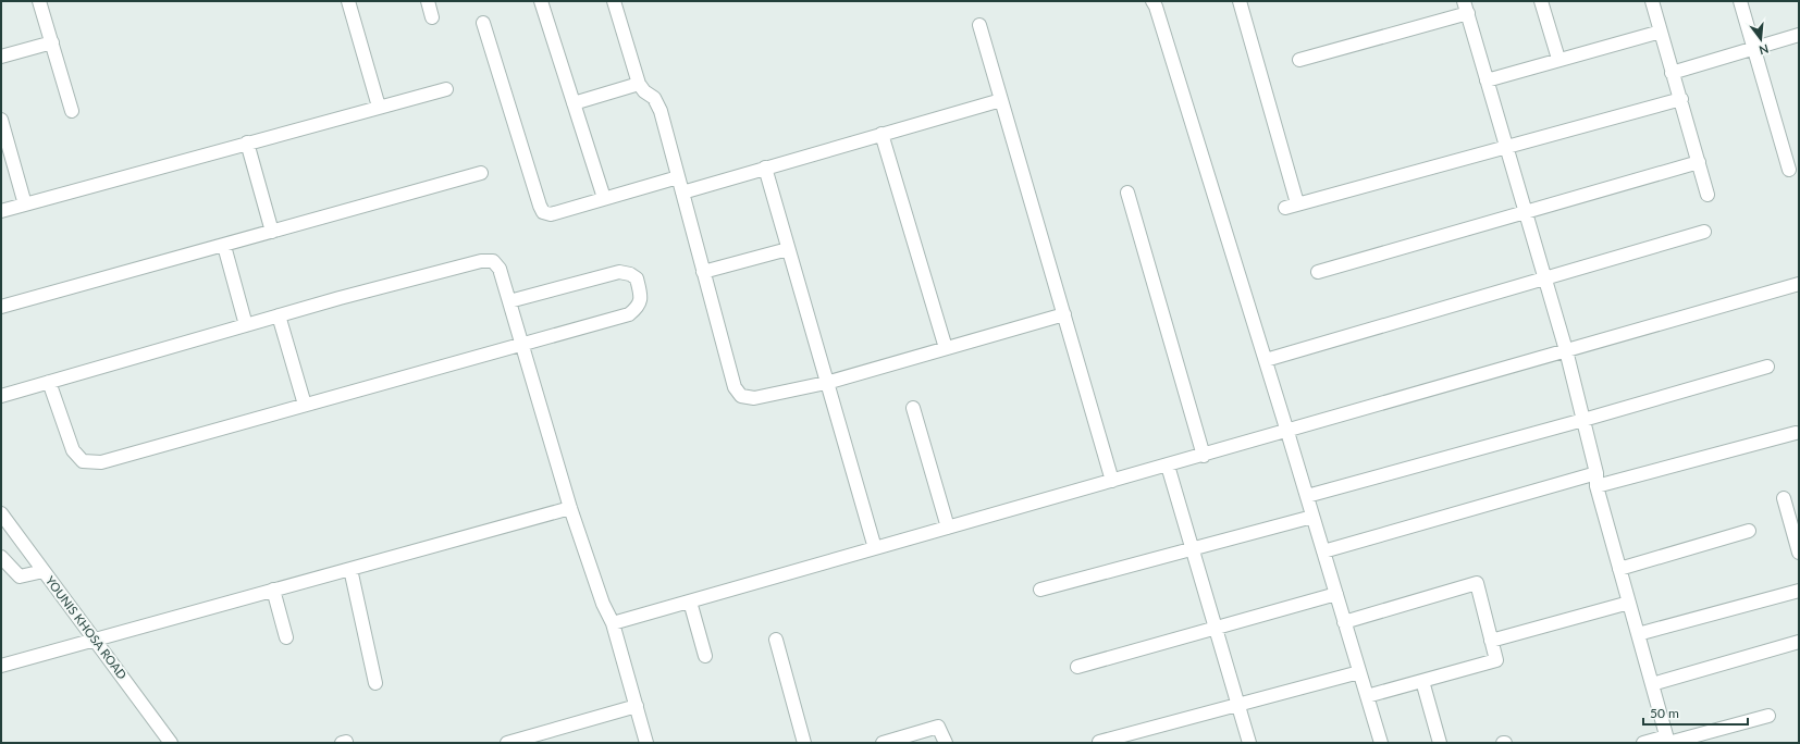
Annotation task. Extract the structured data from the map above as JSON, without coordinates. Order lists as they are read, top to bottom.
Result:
{
  "streets": {
    "street": ["YOUNIS KHOSA ROAD"]
  },
  "scale_bar": "50 m",
  "north": "bottom"
}
